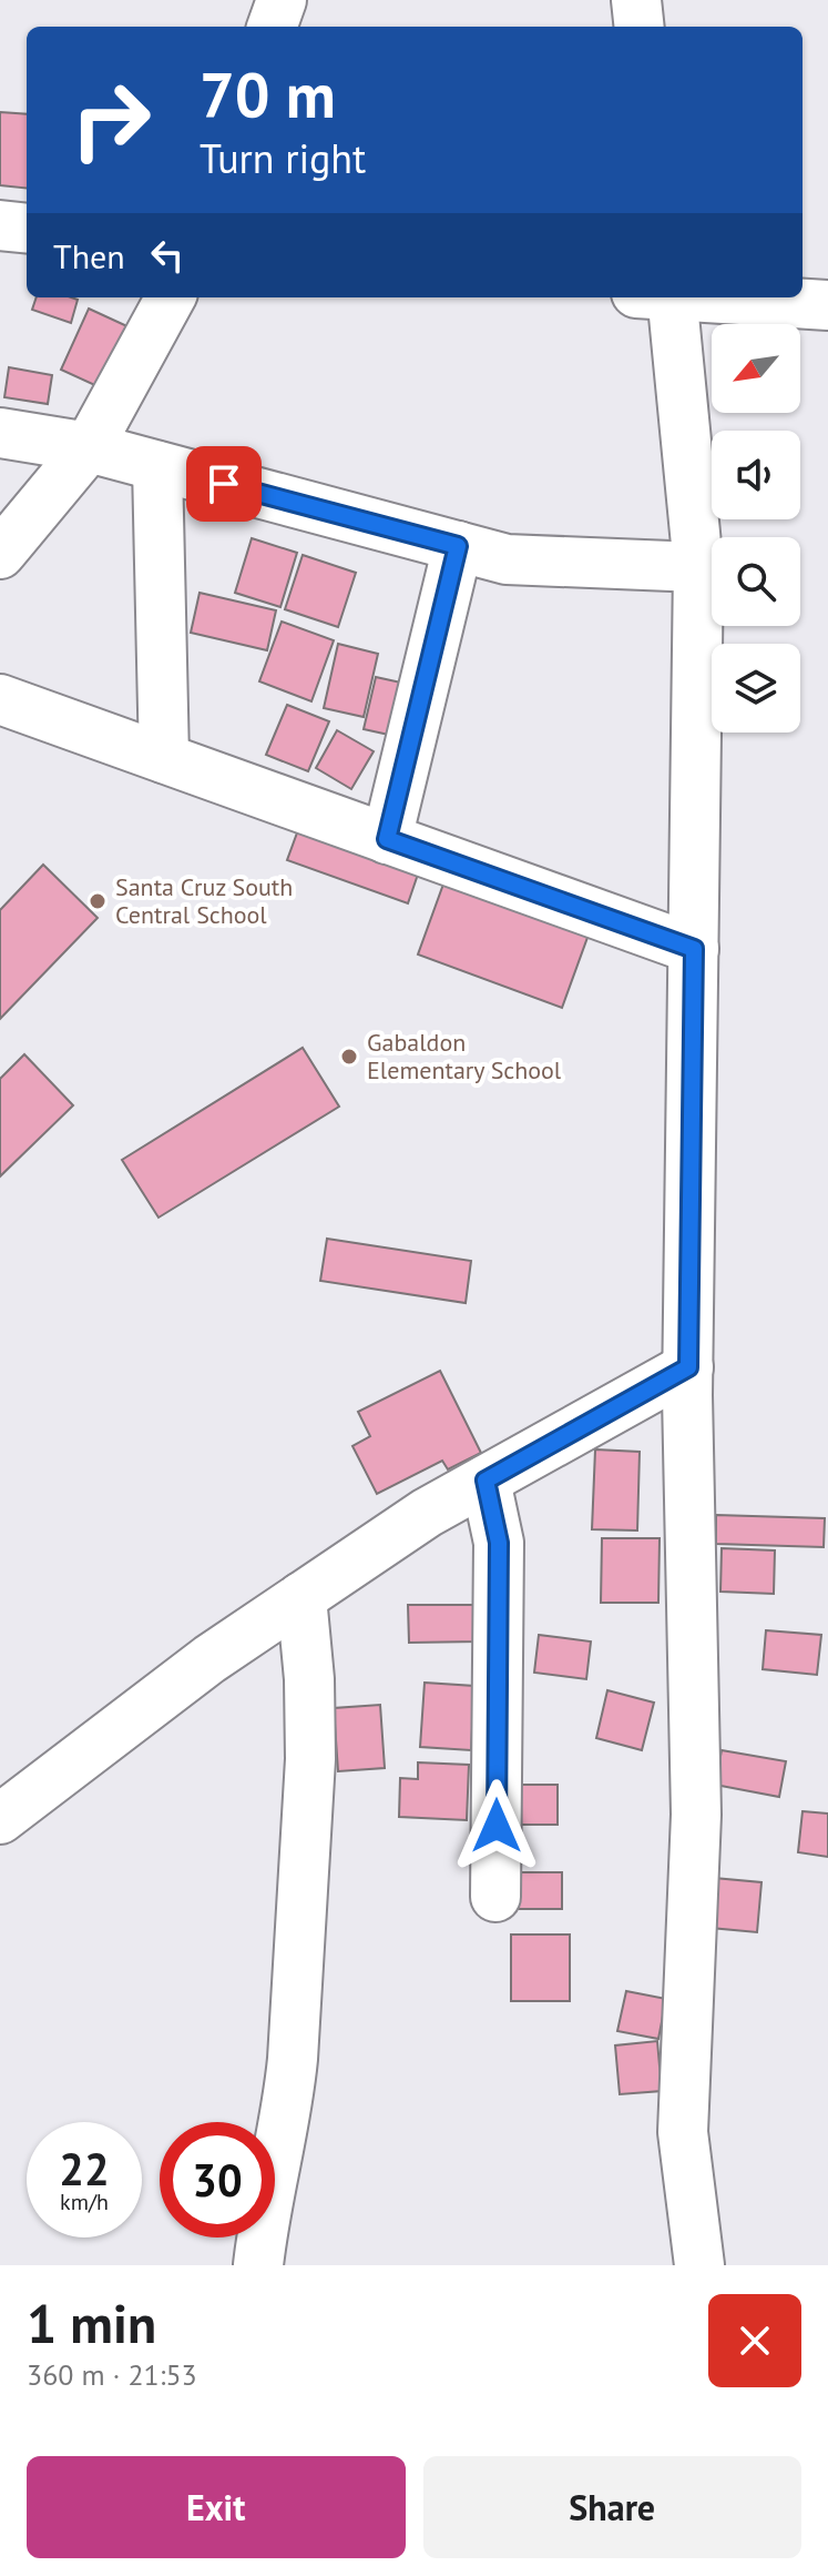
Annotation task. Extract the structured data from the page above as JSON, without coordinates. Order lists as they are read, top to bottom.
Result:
{
  "places": ["Santa Cruz South Central School", "Gabaldon Elementary School"],
  "north": "bottom left",
  "page": {
    "turn": ["70 m", "Turn right"],
    "then": "Then",
    "speed": "22 km/h",
    "limit": "30",
    "heading": ["1 min", "360 m · 21:53"],
    "buttons": ["Exit", "Share"]
  }
}
